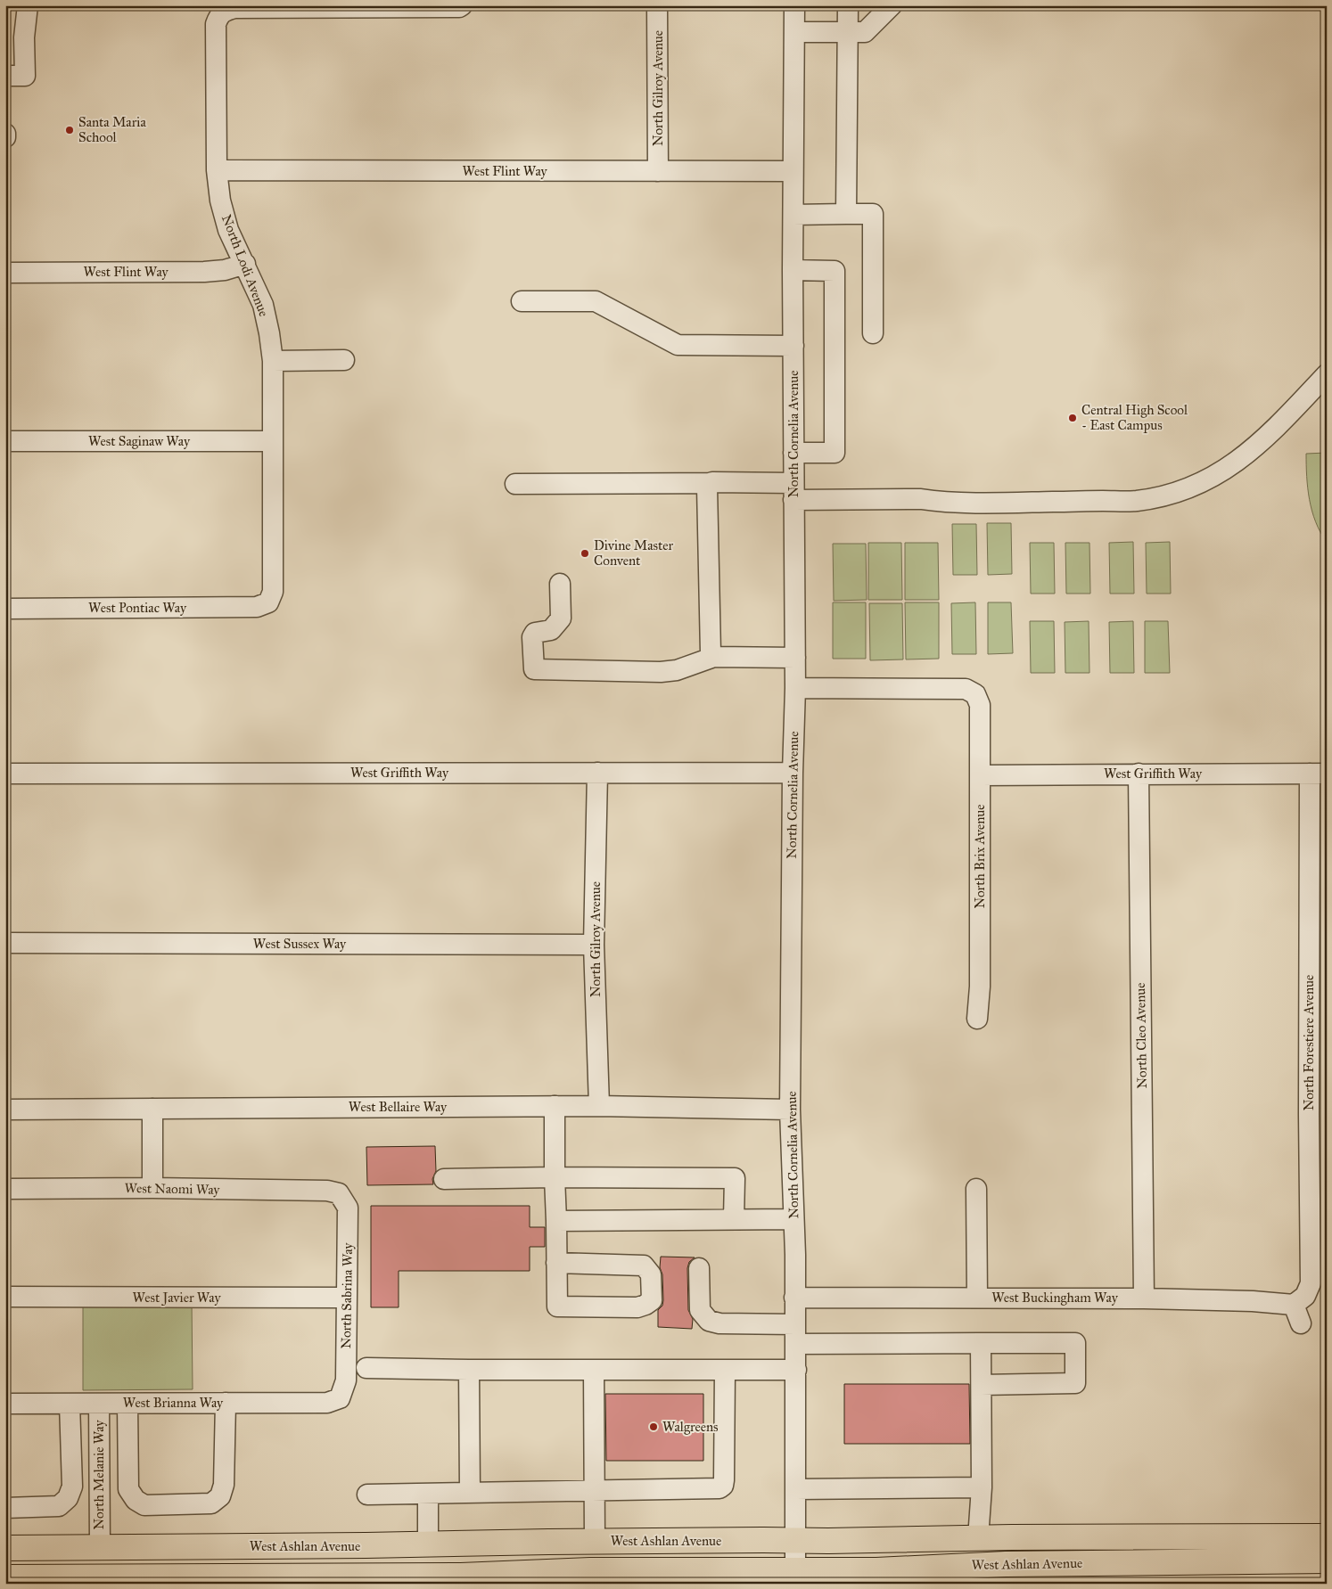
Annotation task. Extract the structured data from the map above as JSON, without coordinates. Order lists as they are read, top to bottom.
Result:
{
  "streets": {
    "main road": ["West Ashlan Avenue"],
    "street": [
      "North Gilroy Avenue",
      "West Flint Way",
      "North Lodi Avenue",
      "North Cornelia Avenue",
      "West Saginaw Way",
      "West Pontiac Way",
      "West Griffith Way",
      "North Brix Avenue",
      "West Sussex Way",
      "North Cleo Avenue",
      "North Forestiere Avenue",
      "West Bellaire Way",
      "West Naomi Way",
      "North Sabrina Way",
      "West Javier Way",
      "West Buckingham Way",
      "West Brianna Way",
      "North Melanie Way"
    ]
  },
  "crossings": [
    ["North Gilroy Avenue", "West Flint Way"],
    ["North Gilroy Avenue", "West Griffith Way"],
    ["North Gilroy Avenue", "West Sussex Way"],
    ["North Gilroy Avenue", "West Bellaire Way"],
    ["West Flint Way", "North Lodi Avenue"],
    ["West Flint Way", "North Cornelia Avenue"],
    ["North Lodi Avenue", "West Saginaw Way"],
    ["North Lodi Avenue", "West Pontiac Way"],
    ["North Cornelia Avenue", "West Griffith Way"],
    ["North Cornelia Avenue", "North Brix Avenue"],
    ["North Cornelia Avenue", "West Bellaire Way"],
    ["North Cornelia Avenue", "West Buckingham Way"],
    ["North Cornelia Avenue", "West Ashlan Avenue"],
    ["West Griffith Way", "North Brix Avenue"],
    ["West Griffith Way", "North Cleo Avenue"],
    ["West Griffith Way", "North Forestiere Avenue"],
    ["North Cleo Avenue", "West Buckingham Way"],
    ["North Forestiere Avenue", "West Buckingham Way"],
    ["West Naomi Way", "North Sabrina Way"],
    ["North Sabrina Way", "West Javier Way"],
    ["North Sabrina Way", "West Brianna Way"],
    ["West Brianna Way", "North Melanie Way"],
    ["North Melanie Way", "West Ashlan Avenue"]
  ],
  "places": [
    "Santa Maria School",
    "Central High Scool - East Campus",
    "Divine Master Convent",
    "Walgreens"
  ]
}
